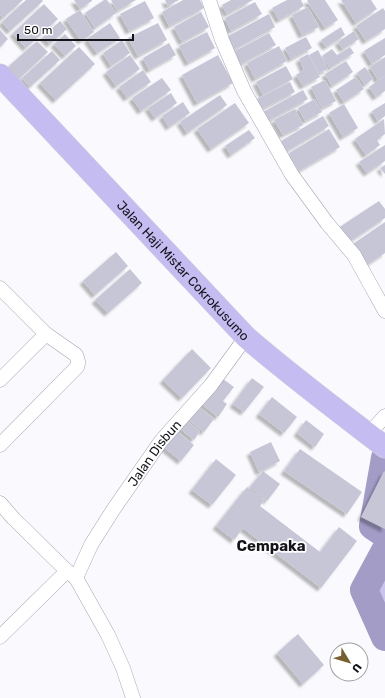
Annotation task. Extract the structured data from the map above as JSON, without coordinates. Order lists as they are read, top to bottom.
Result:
{
  "streets": {
    "main road": ["Jalan Haji Mistar Cokrokusumo"],
    "street": ["Jalan Disbun"]
  },
  "crossings": [
    ["Jalan Haji Mistar Cokrokusumo", "Jalan Disbun"]
  ],
  "districts": ["Cempaka"],
  "scale_bar": "50 m",
  "north": "bottom right"
}
